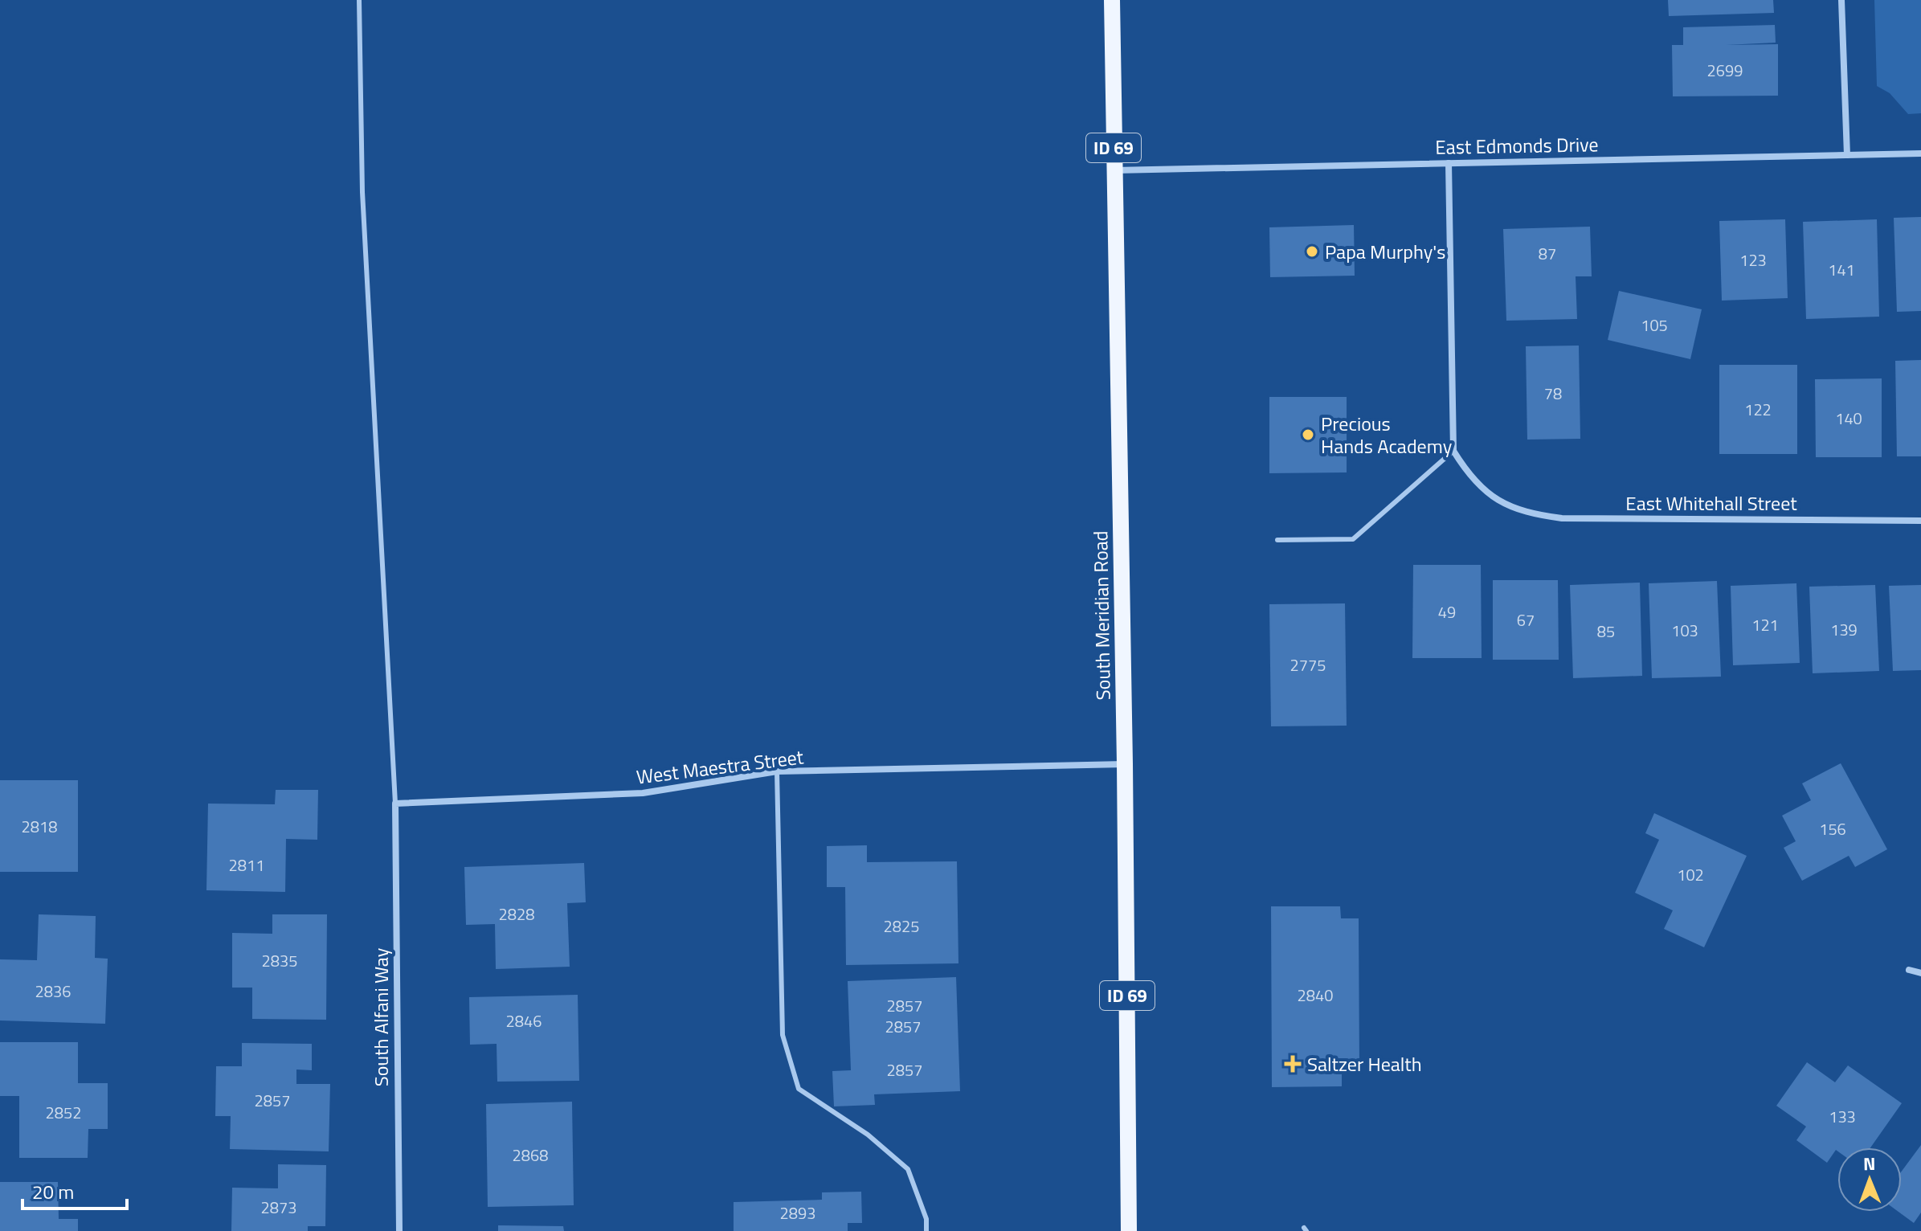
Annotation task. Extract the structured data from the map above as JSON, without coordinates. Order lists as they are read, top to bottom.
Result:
{
  "streets": {
    "main road": ["ID 69", "South Meridian Road"],
    "street": [
      "East Edmonds Drive",
      "East Whitehall Street",
      "West Maestra Street",
      "South Alfani Way"
    ]
  },
  "crossings": [
    ["East Edmonds Drive", "South Meridian Road"],
    ["South Meridian Road", "West Maestra Street"],
    ["West Maestra Street", "South Alfani Way"]
  ],
  "places": {
    "other": ["Papa Murphy's", "Precious Hands Academy"],
    "health": ["Saltzer Health"]
  },
  "house_numbers": [
    "2699",
    "87",
    "123",
    "141",
    "105",
    "78",
    "122",
    "140",
    "49",
    "67",
    "121",
    "139",
    "103",
    "85",
    "2775",
    "2818",
    "156",
    "2811",
    "102",
    "2828",
    "2825",
    "2835",
    "2836",
    "2840",
    "2857",
    "2846",
    "2857",
    "2857",
    "2857",
    "2852",
    "133",
    "2868",
    "2873",
    "2893"
  ],
  "scale_bar": "20 m",
  "north": "top"
}
